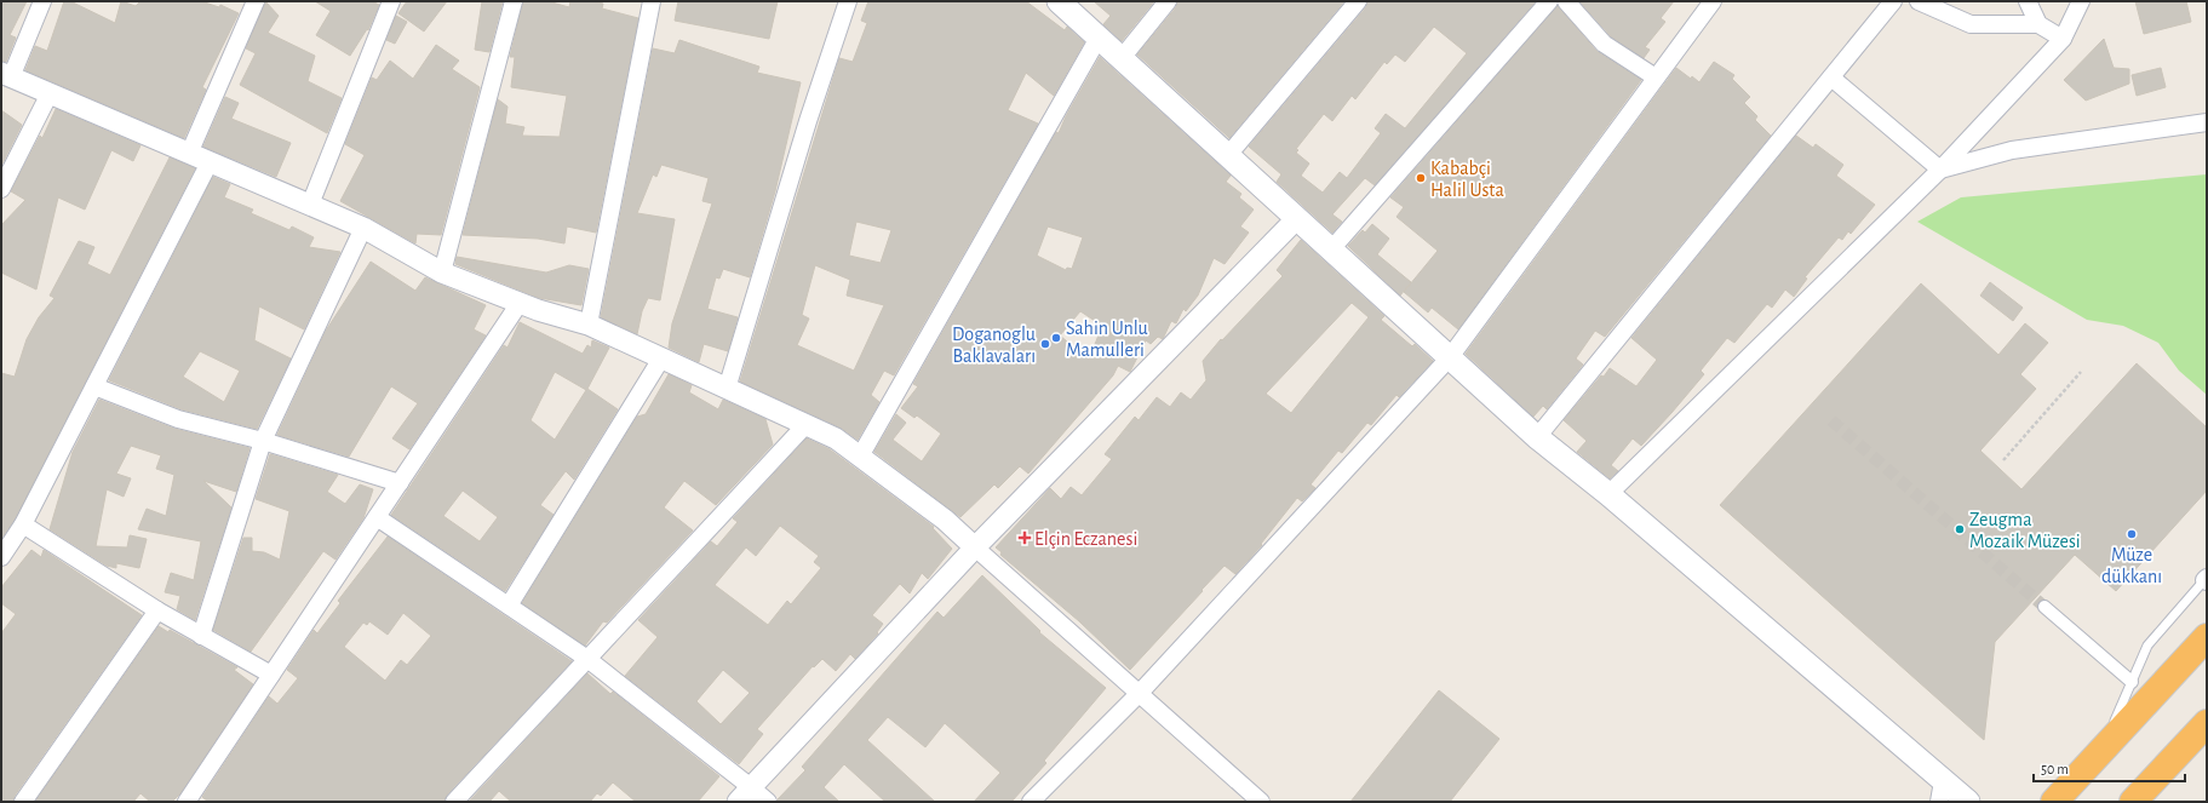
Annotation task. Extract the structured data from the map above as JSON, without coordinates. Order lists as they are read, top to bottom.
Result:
{
  "places": {
    "other": [
      "Kababçi Halil Usta",
      "Sahin Unlu Mamulleri",
      "Doganoglu Baklavaları",
      "Zeugma Mozaik Müzesi",
      "Müze dükkanı"
    ],
    "health": ["Elçin Eczanesi"]
  },
  "scale_bar": "50 m"
}
